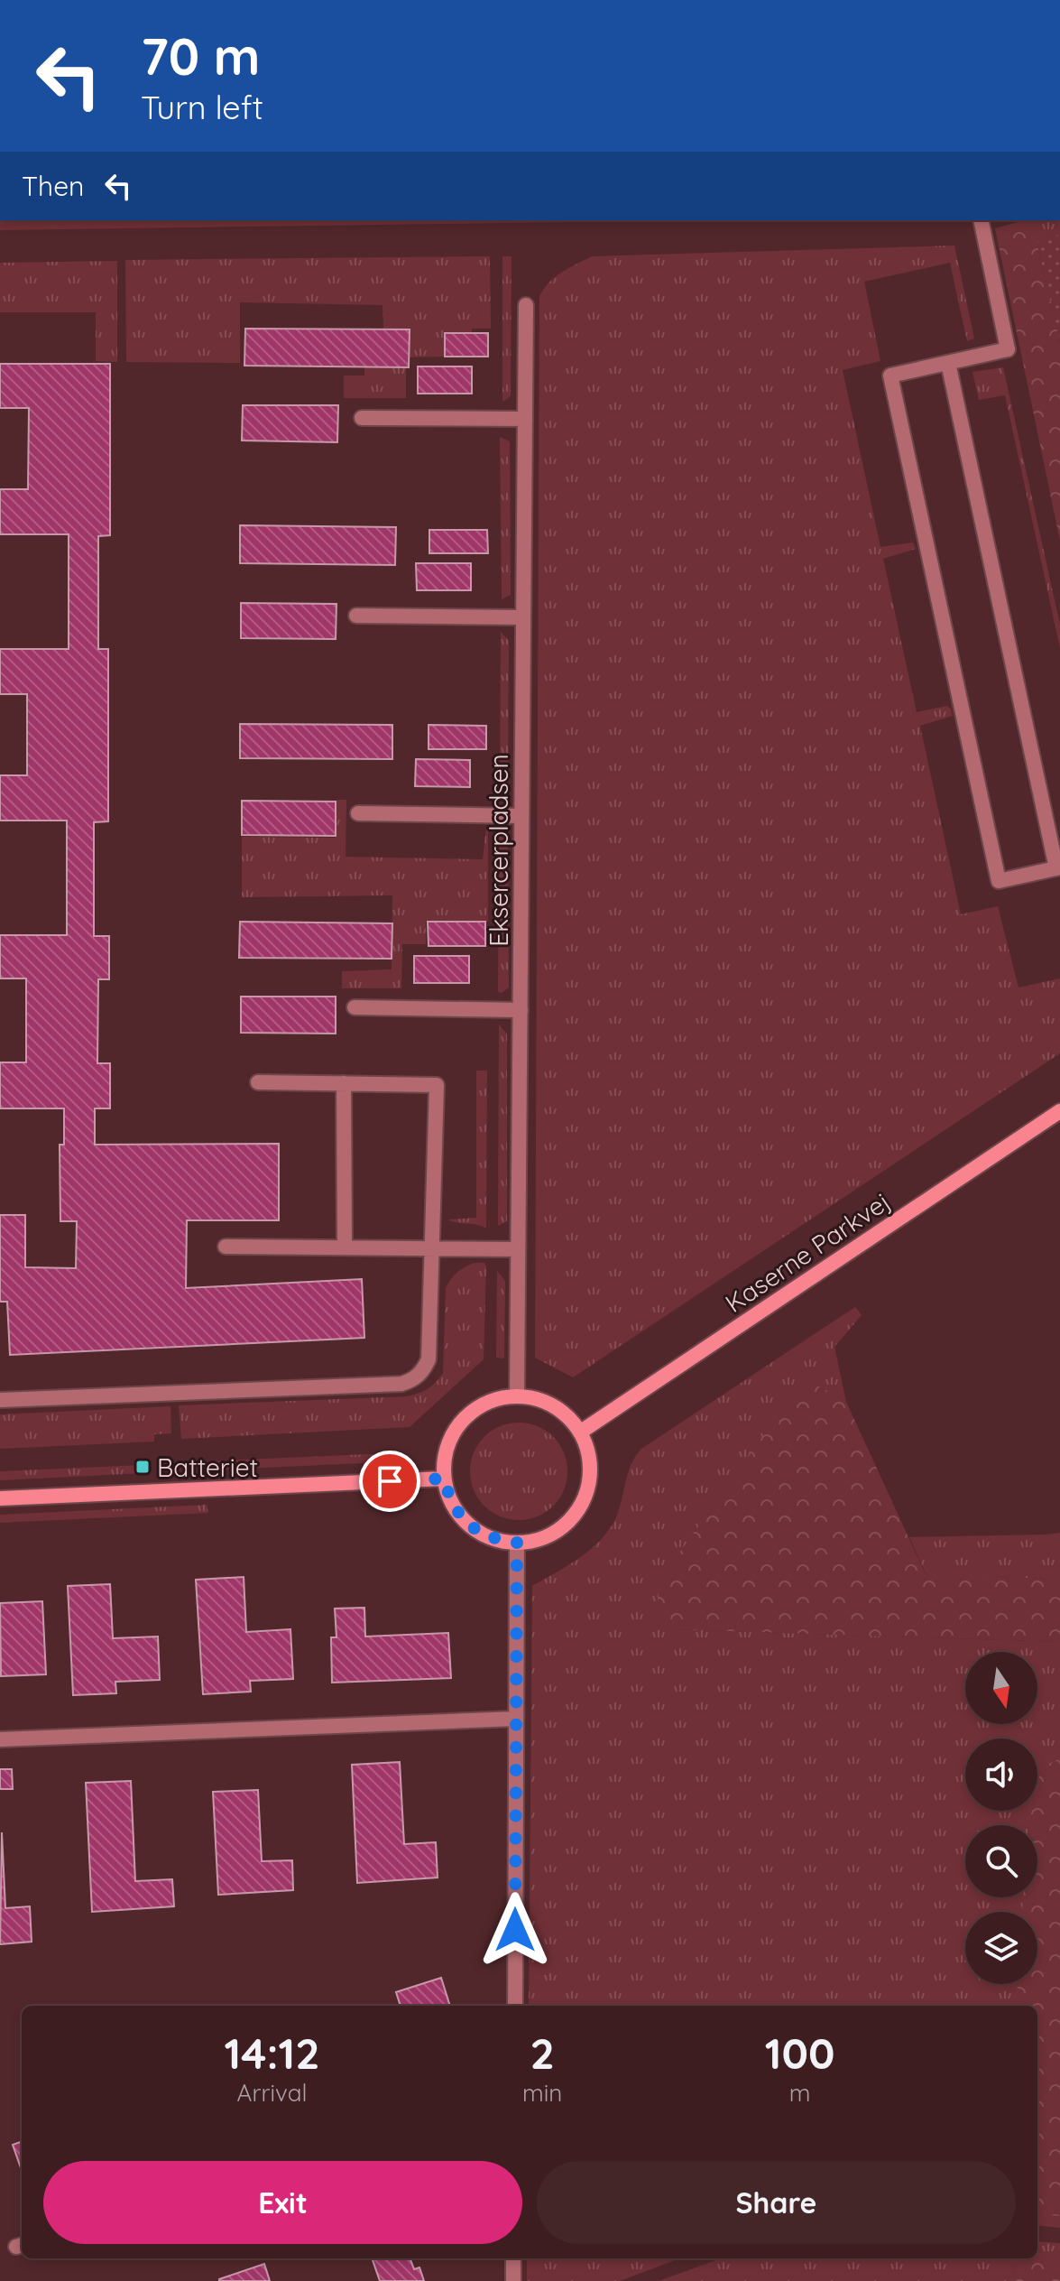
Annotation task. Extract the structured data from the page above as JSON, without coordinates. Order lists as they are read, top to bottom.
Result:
{
  "streets": {
    "street": ["Eksercerpladsen", "Kaserne Parkvej"]
  },
  "crossings": [
    ["Eksercerpladsen", "Kaserne Parkvej"]
  ],
  "places": {
    "transit": ["Batteriet"]
  },
  "north": "bottom",
  "page": {
    "turn": ["70 m", "Turn left"],
    "then": "Then",
    "eta": [
      "14:12",
      "Arrival",
      "2",
      "min",
      "100",
      "m"
    ],
    "buttons": ["Exit", "Share"]
  }
}
